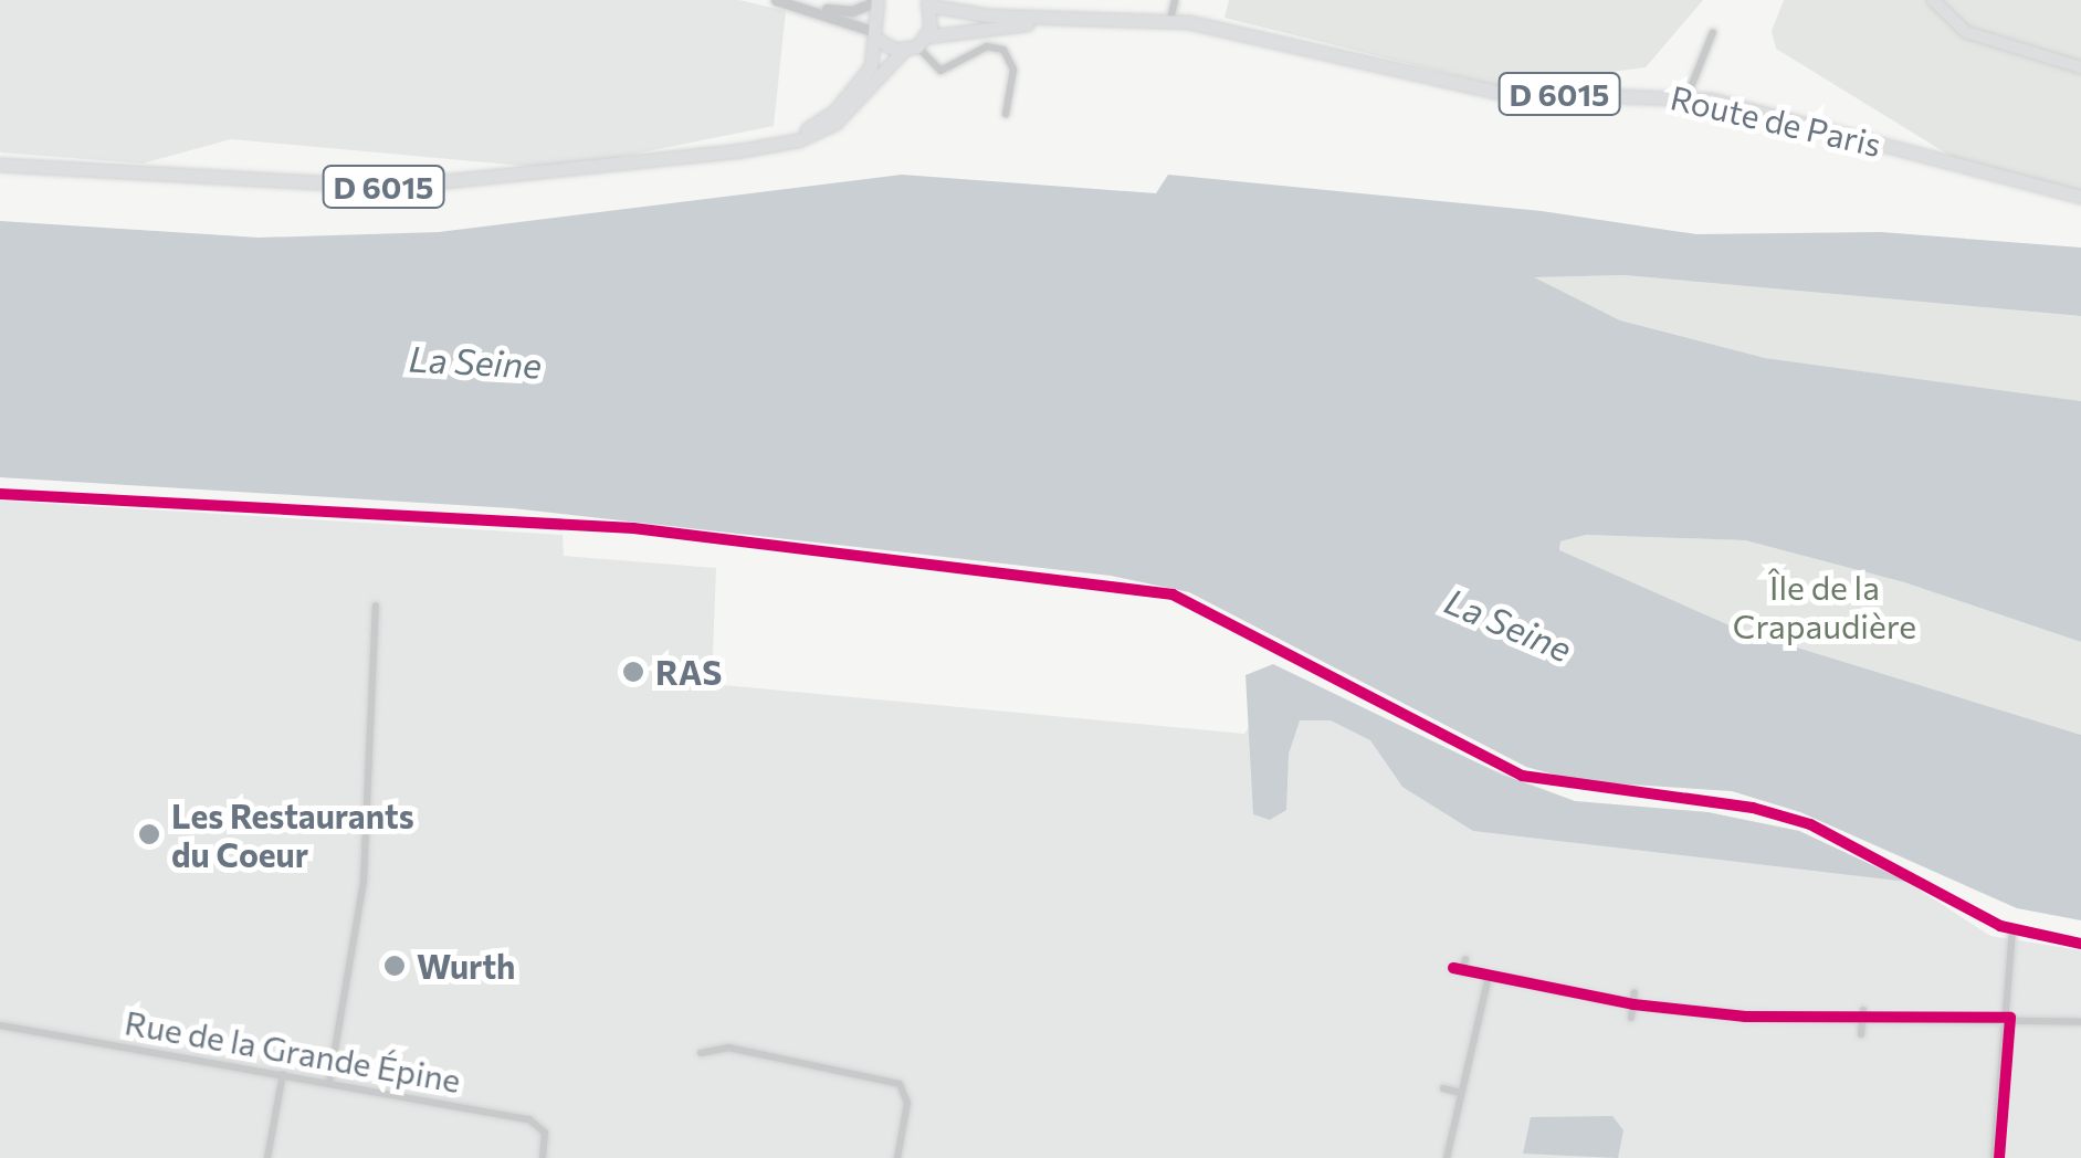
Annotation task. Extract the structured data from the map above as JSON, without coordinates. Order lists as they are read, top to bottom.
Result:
{
  "streets": {
    "main road": ["D 6015", "Route de Paris"],
    "street": ["Rue de la Grande Épine"]
  },
  "crossings": [
    ["D 6015", "Route de Paris"]
  ],
  "water": ["La Seine"],
  "parks": ["Île de la Crapaudière"],
  "places": ["RAS", "Les Restaurants du Coeur", "Wurth"]
}
